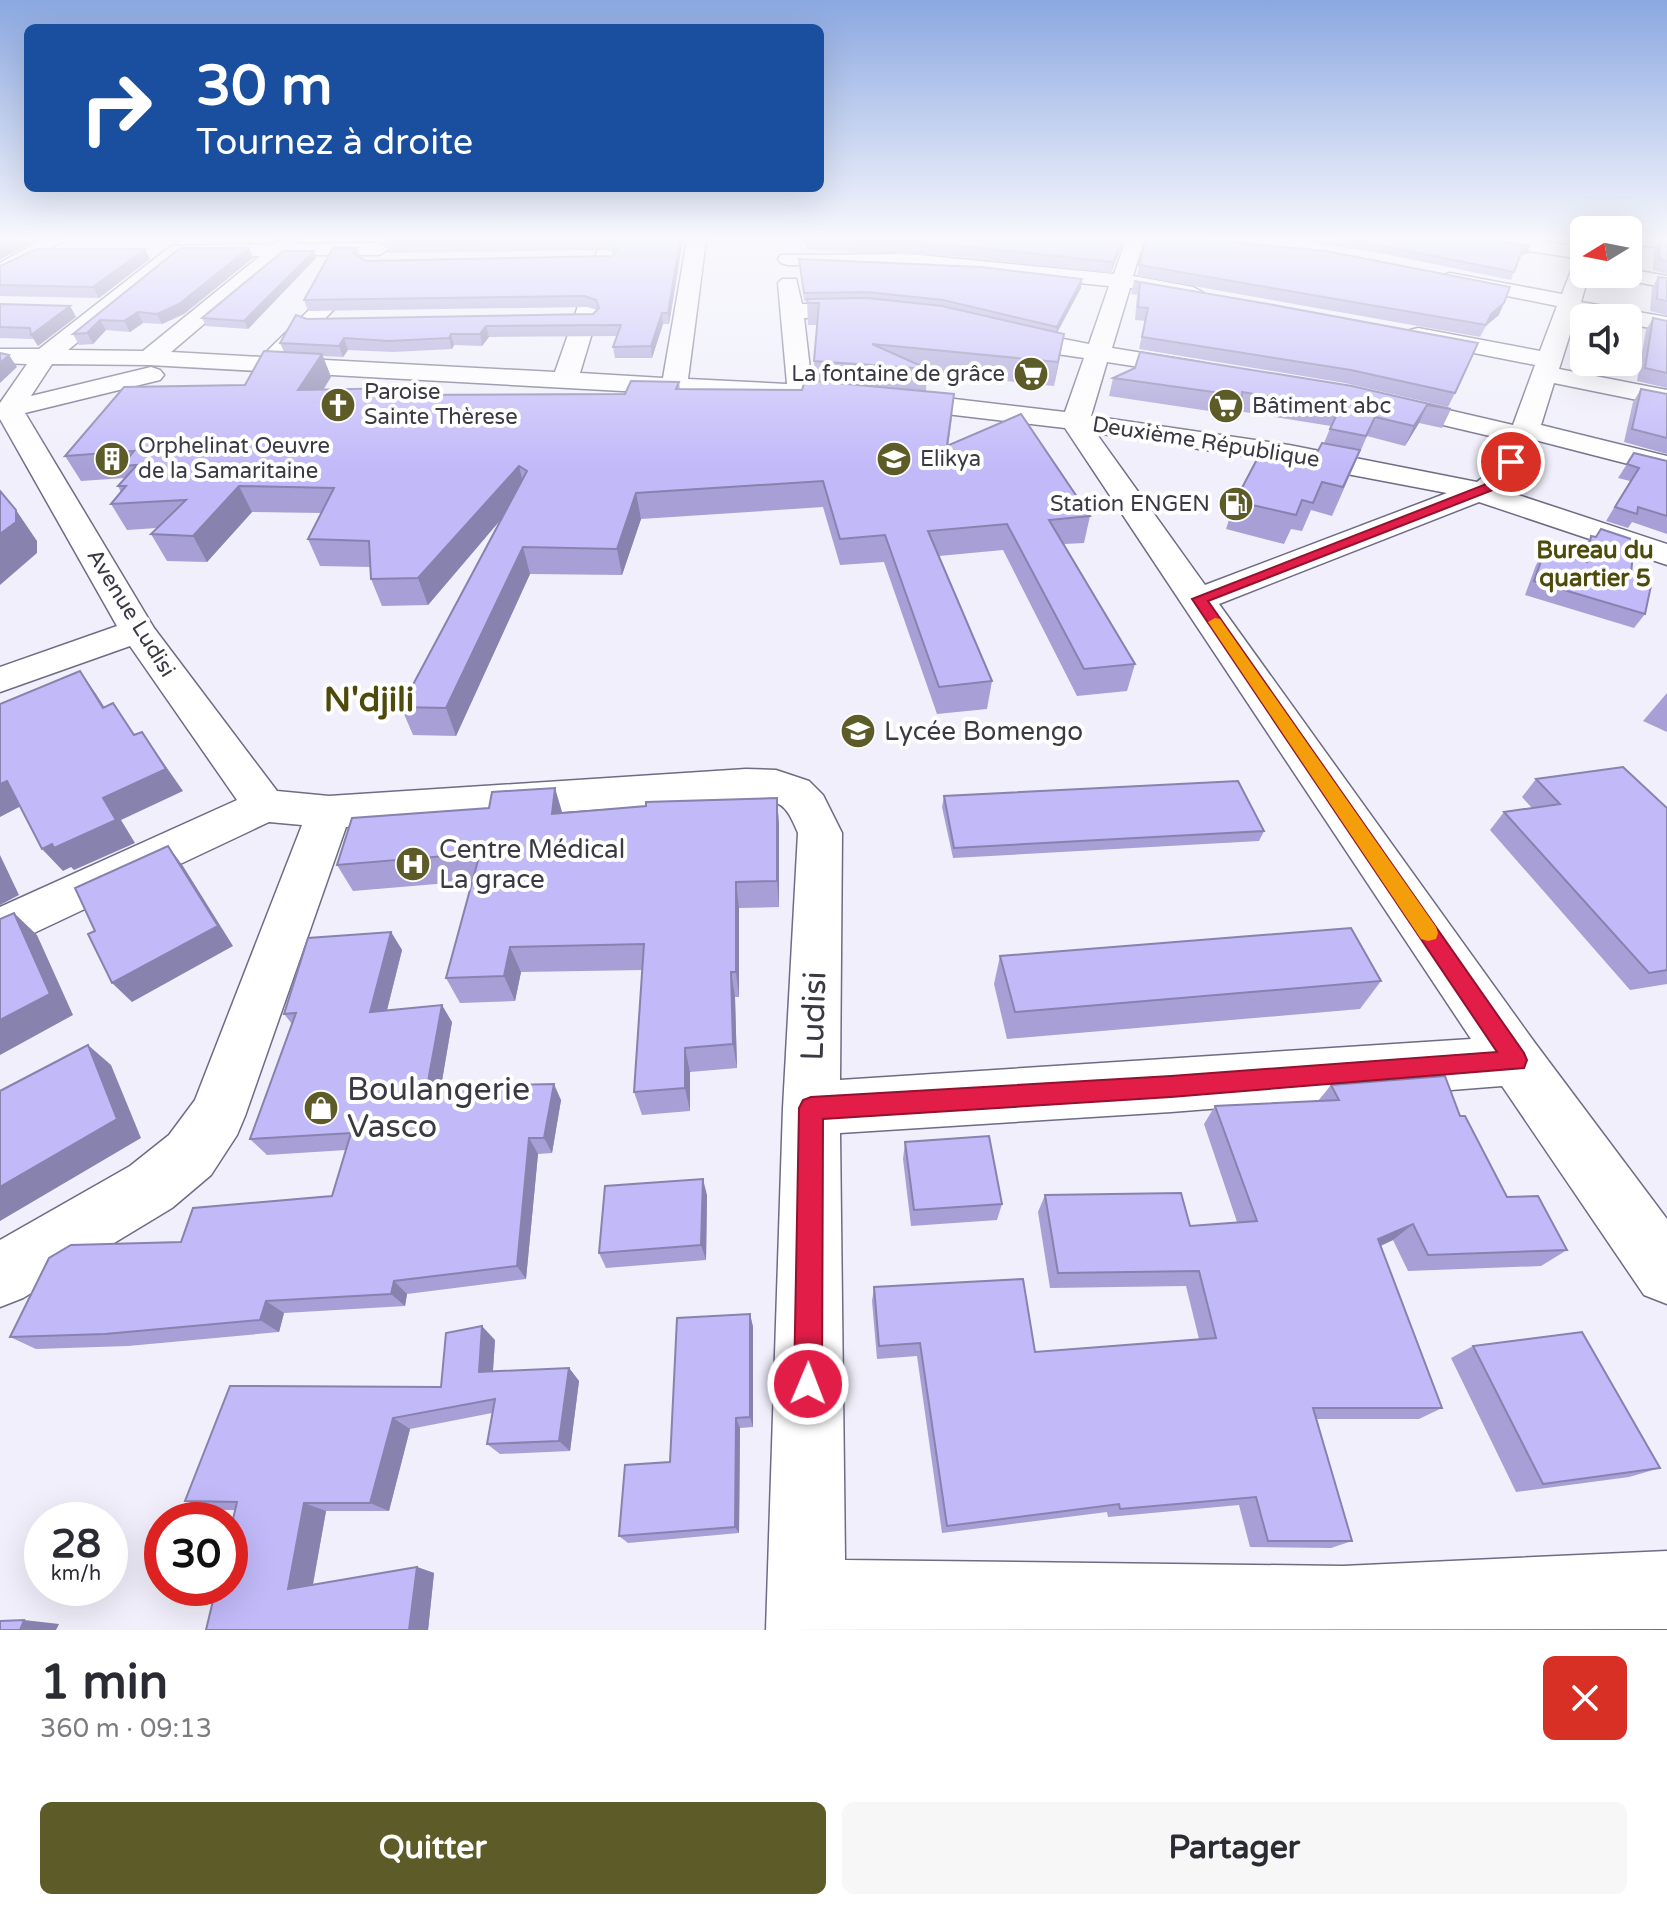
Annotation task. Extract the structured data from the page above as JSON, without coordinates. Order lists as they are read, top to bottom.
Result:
{
  "streets": {
    "street": ["Deuxième République", "Avenue Ludisi", "Ludisi"]
  },
  "districts": ["Bureau du quartier 5", "N'djili"],
  "places": {
    "supermarket": ["La fontaine de grâce", "Bâtiment abc"],
    "church": ["Paroise Sainte Thèrese"],
    "building": ["Orphelinat Oeuvre de la Samaritaine"],
    "school or university": ["Elikya", "Lycée Bomengo"],
    "fuel station": ["Station ENGEN"],
    "hospital": ["Centre Médical La grace"],
    "shop": ["Boulangerie Vasco"]
  },
  "north": "left",
  "page": {
    "turn": ["30 m", "Tournez à droite"],
    "speed": "28 km/h",
    "limit": "30",
    "heading": ["1 min", "360 m · 09:13"],
    "buttons": ["Quitter", "Partager"]
  }
}
